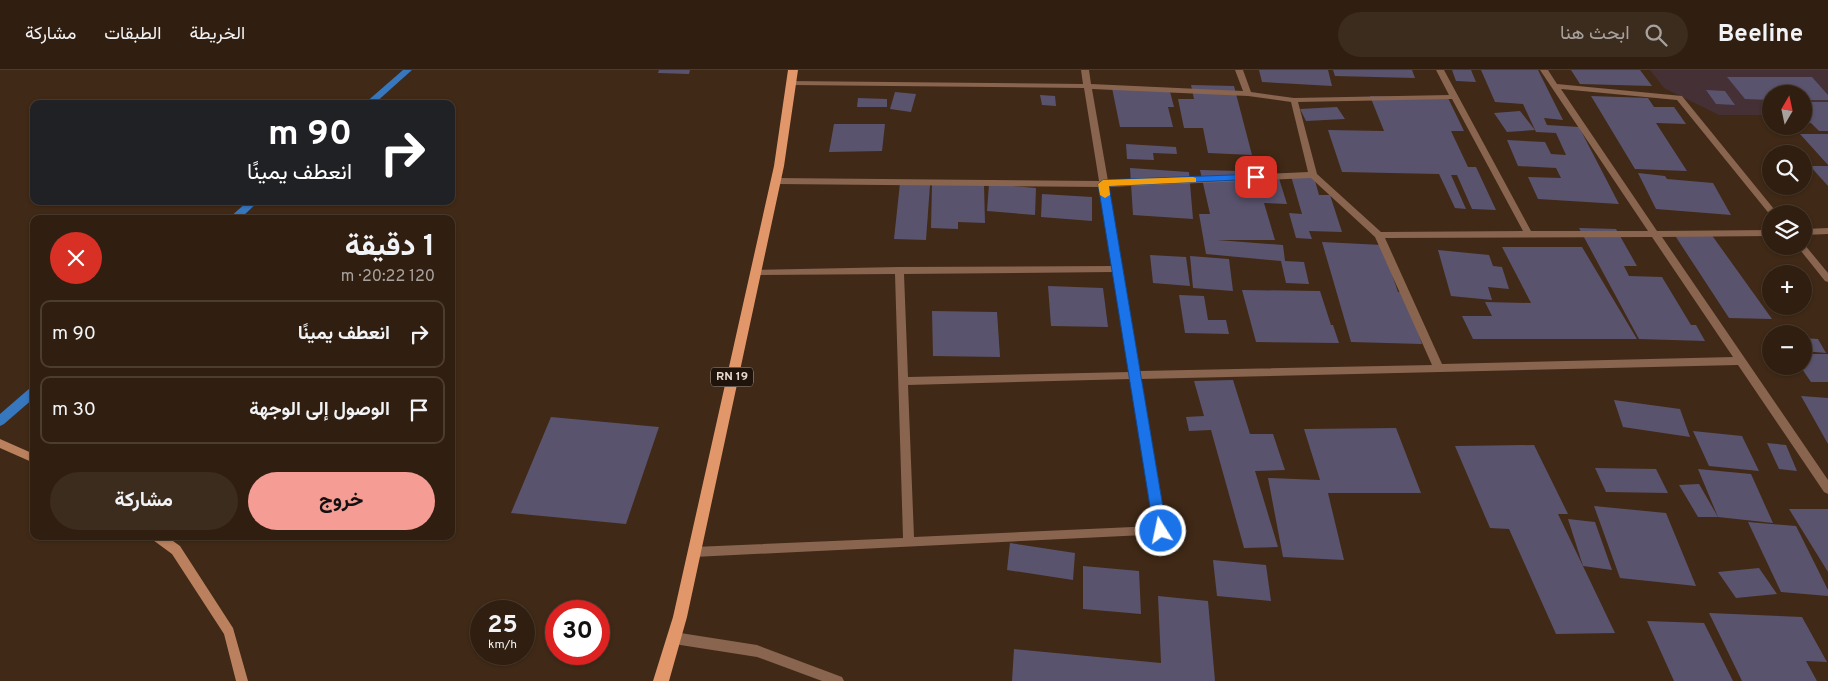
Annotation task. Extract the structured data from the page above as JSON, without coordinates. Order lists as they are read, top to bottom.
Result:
{
  "streets": {
    "main road": ["RN 19"]
  },
  "north": "top",
  "page": {
    "header": "Beeline",
    "search": "ابحث هنا",
    "nav": ["الخريطة", "الطبقات", "مشاركة"],
    "map_buttons": ["+", "−"],
    "turn": ["90 m", "انعطف يمينًا"],
    "heading": ["1 دقيقة", "120 m · 20:22"],
    "list": [
      {
        "name": "انعطف يمينًا",
        "value": "90 m"
      },
      {
        "name": "الوصول إلى الوجهة",
        "value": "30 m"
      }
    ],
    "buttons": ["خروج", "مشاركة"],
    "speed": "25 km/h",
    "limit": "30"
  }
}
